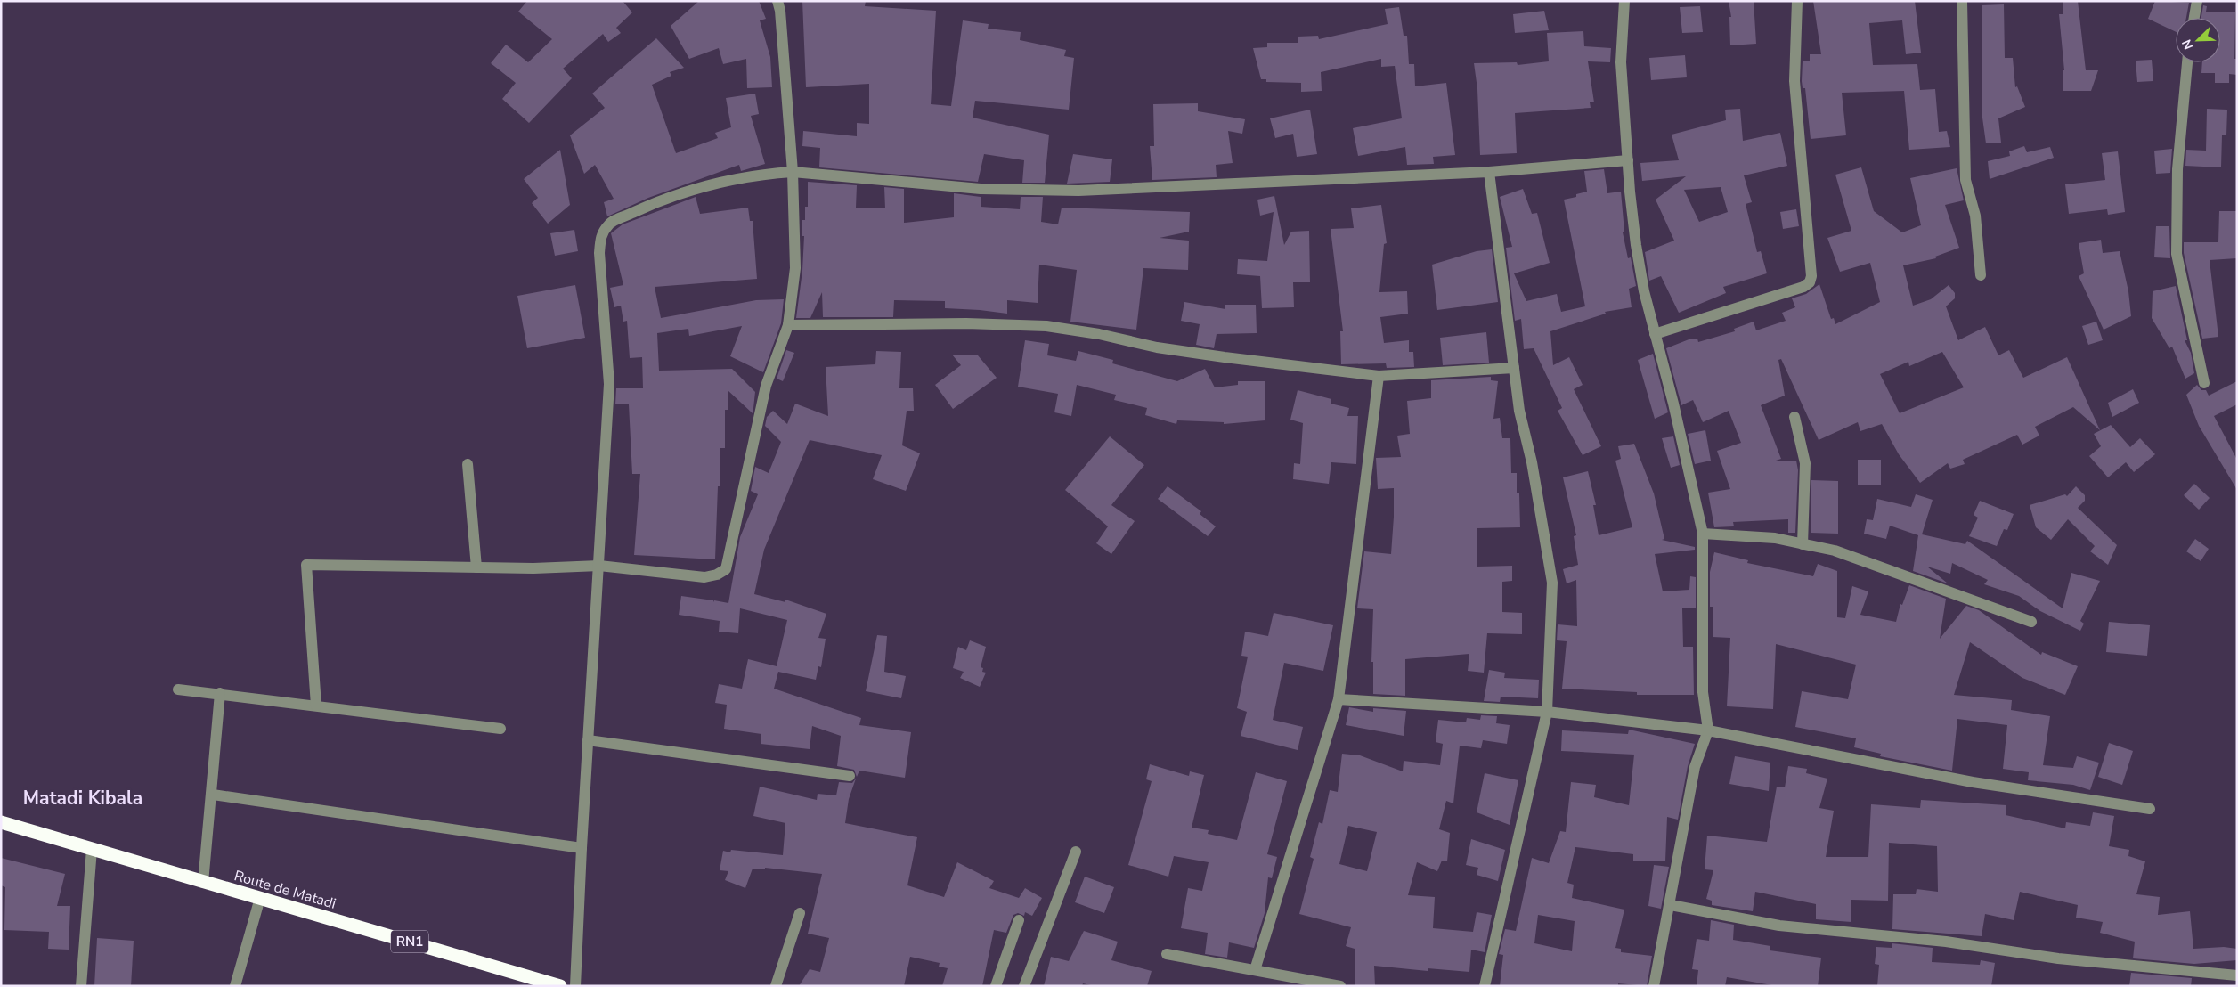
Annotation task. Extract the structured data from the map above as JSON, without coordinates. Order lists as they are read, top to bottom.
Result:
{
  "streets": {
    "highway": ["Route de Matadi", "RN1"]
  },
  "districts": ["Matadi Kibala"],
  "north": "bottom left"
}
